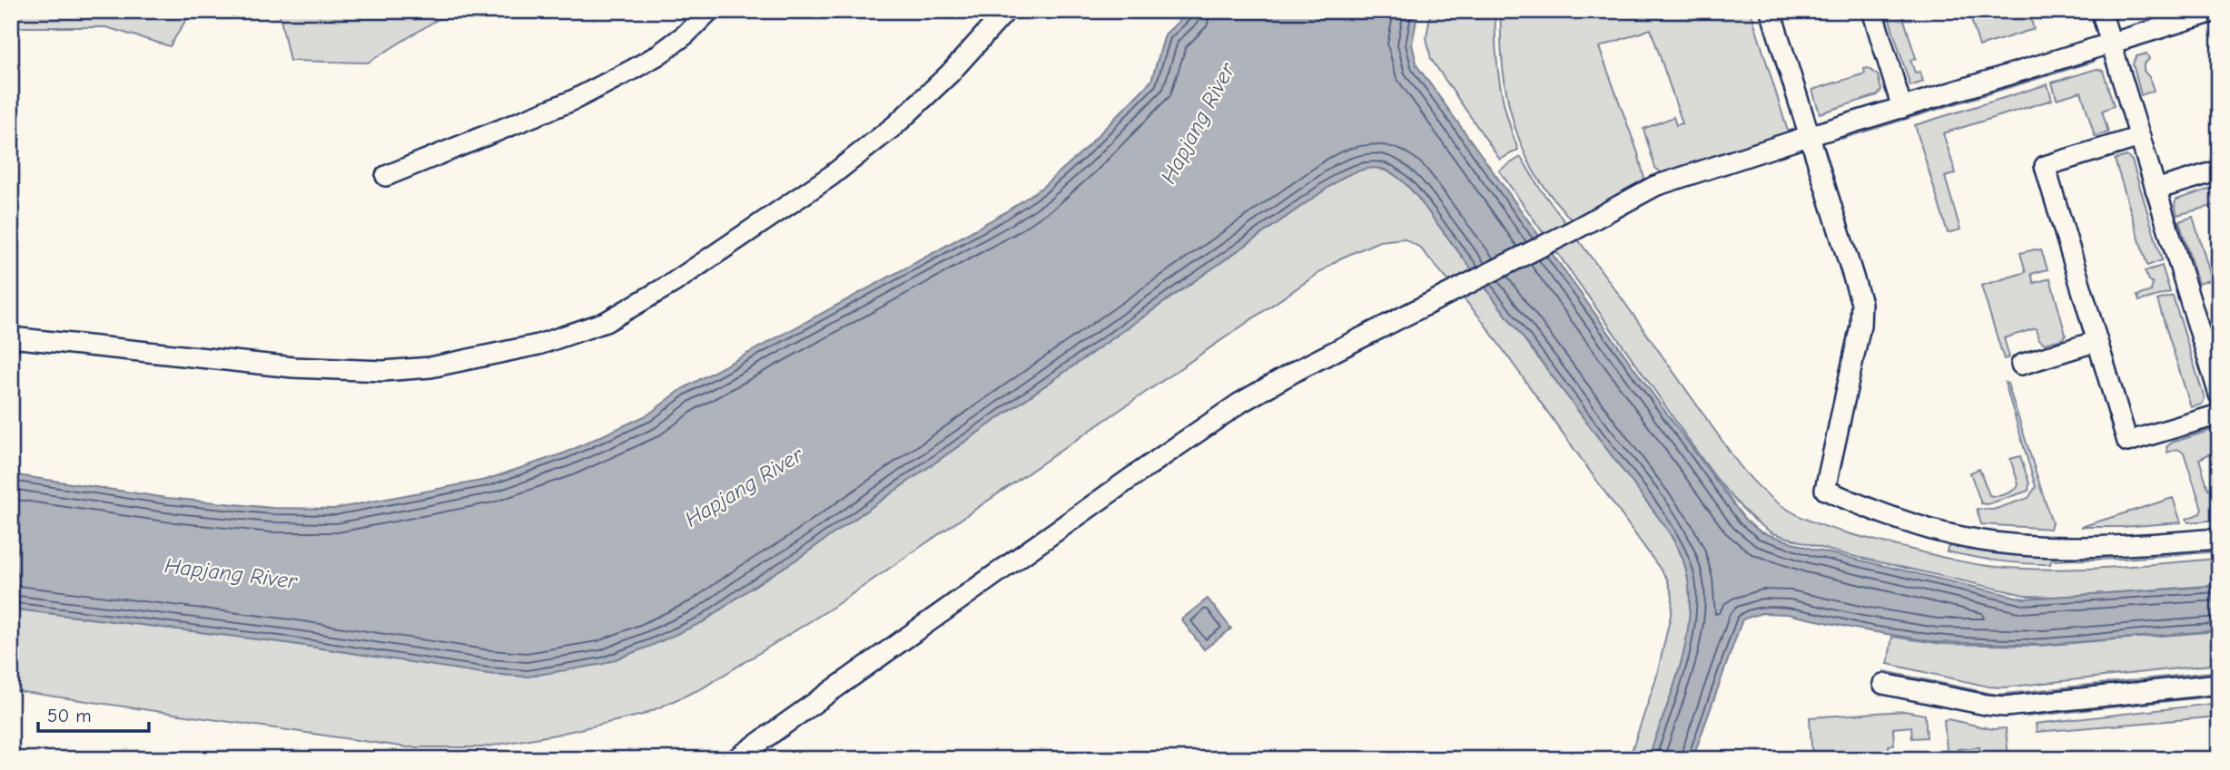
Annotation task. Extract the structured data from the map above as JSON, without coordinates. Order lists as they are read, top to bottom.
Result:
{
  "water": ["Hapjang River"],
  "scale_bar": "50 m"
}
